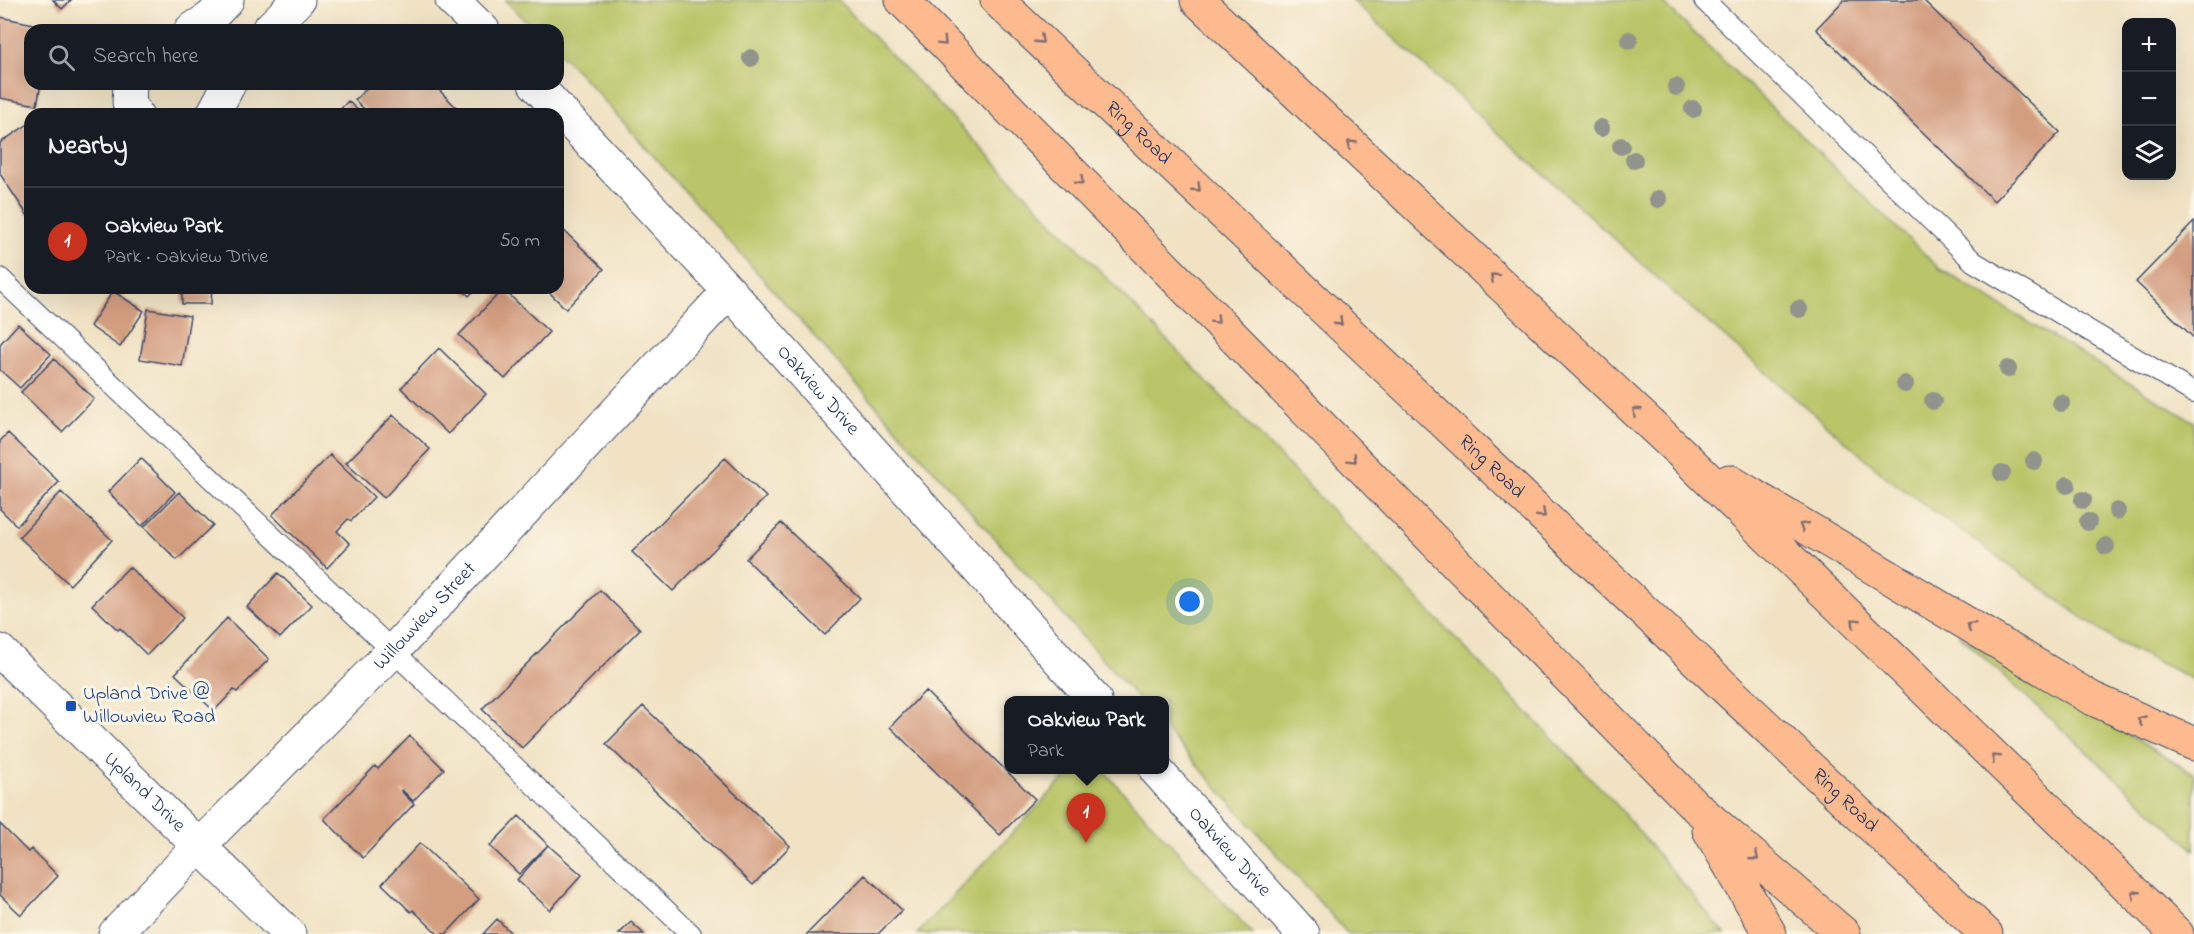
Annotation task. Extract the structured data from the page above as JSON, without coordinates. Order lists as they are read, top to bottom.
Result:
{
  "streets": {
    "highway": ["Ring Road"],
    "street": ["Oakview Drive", "Willowview Street", "Upland Drive"]
  },
  "crossings": [
    ["Oakview Drive", "Willowview Street"],
    ["Willowview Street", "Upland Drive"]
  ],
  "places": {
    "transit": ["Upland Drive @ Willowview Road"]
  },
  "page": {
    "map_buttons": ["+", "−"],
    "search": "Search here",
    "heading": "Nearby",
    "list": [
      {
        "mark": "1",
        "name": "Oakview Park",
        "note": "Park · Oakview Drive",
        "value": "50 m"
      }
    ],
    "popup": ["Oakview Park", "Park"],
    "pins": "1"
  }
}
